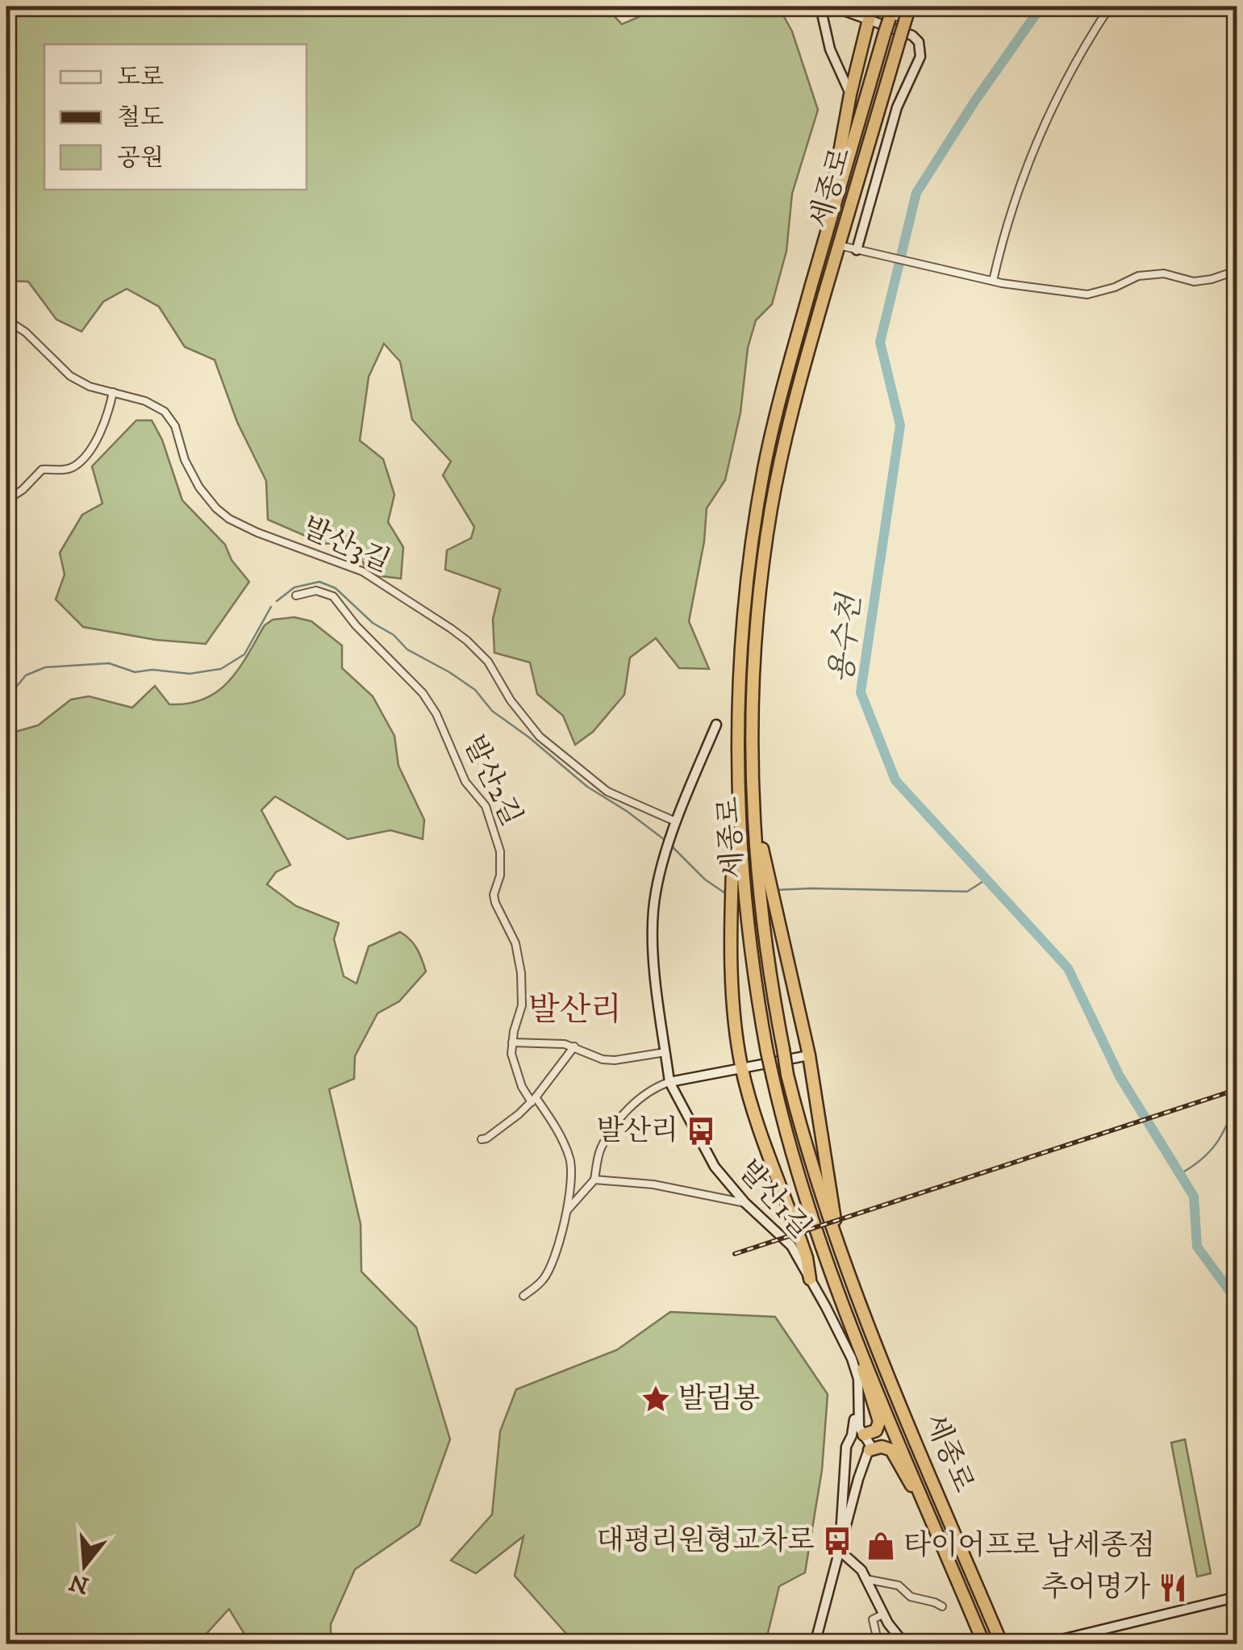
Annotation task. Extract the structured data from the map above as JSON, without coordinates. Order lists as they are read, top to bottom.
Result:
{
  "streets": {
    "highway": ["세종로"],
    "street": ["발산3길", "발산2길", "발산1길"]
  },
  "crossings": [
    ["발산3길", "발산1길"]
  ],
  "districts": ["발산리"],
  "water": ["용수천"],
  "places": {
    "bus stop": ["발산리", "대평리원형교차로"],
    "place": ["발림봉"],
    "shop": ["타이어프로 남세종점"],
    "restaurant": ["추어명가"]
  },
  "legend": ["도로", "철도", "공원"],
  "north": "bottom"
}
